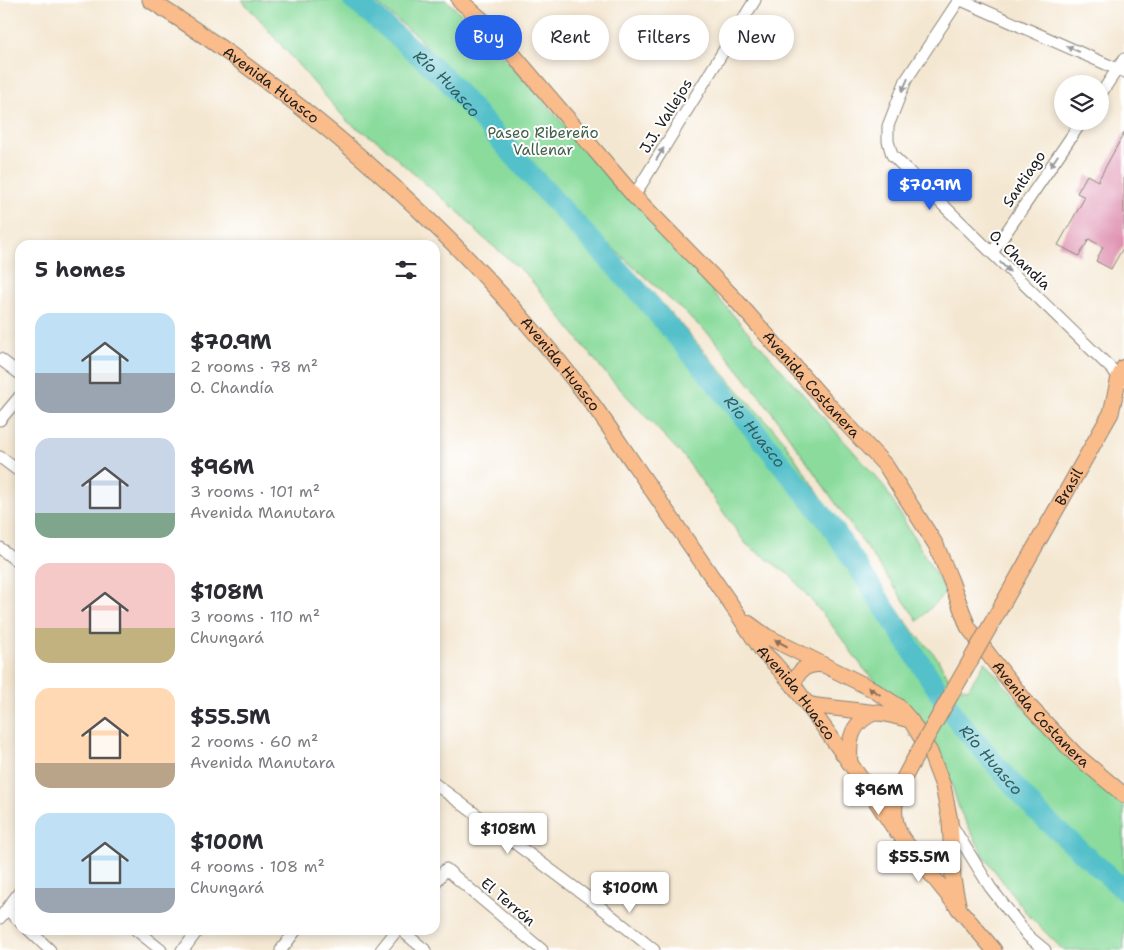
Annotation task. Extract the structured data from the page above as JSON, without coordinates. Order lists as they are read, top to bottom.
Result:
{
  "streets": {
    "main road": ["Avenida Huasco", "Avenida Costanera", "Brasil"],
    "street": [
      "J.J. Vallejos",
      "Santiago",
      "O. Chandía",
      "El Terrón"
    ]
  },
  "crossings": [
    ["J.J. Vallejos", "Avenida Costanera"],
    ["Santiago", "O. Chandía"],
    ["O. Chandía", "Brasil"]
  ],
  "one_way": ["J.J. Vallejos", "Santiago", "O. Chandía"],
  "water": ["Río Huasco"],
  "parks": ["Paseo Ribereño Vallenar"],
  "page": {
    "chip": [
      "Buy",
      "Rent",
      "Filters",
      "New"
    ],
    "price": [
      "$70.9M",
      "$96M",
      "$108M",
      "$55.5M",
      "$100M"
    ],
    "heading": "5 homes",
    "list": [
      {
        "name": "$70.9M",
        "note": "2 rooms · 78 m² · O. Chandía"
      },
      {
        "name": "$96M",
        "note": "3 rooms · 101 m² · Avenida Manutara"
      },
      {
        "name": "$108M",
        "note": "3 rooms · 110 m² · Chungará"
      },
      {
        "name": "$55.5M",
        "note": "2 rooms · 60 m² · Avenida Manutara"
      },
      {
        "name": "$100M",
        "note": "4 rooms · 108 m² · Chungará"
      }
    ]
  }
}
